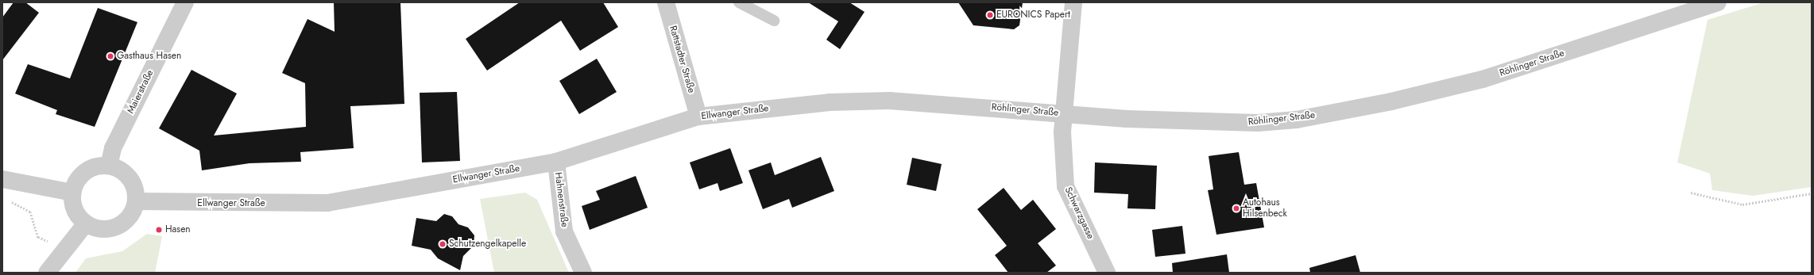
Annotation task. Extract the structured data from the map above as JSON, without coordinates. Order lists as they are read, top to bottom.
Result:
{
  "streets": {
    "street": [
      "Rattstadter Straße",
      "Röhlinger Straße",
      "Maierstraße",
      "Ellwanger Straße",
      "Hahnenstraße",
      "Schwarzgasse"
    ]
  },
  "crossings": [
    ["Rattstadter Straße", "Ellwanger Straße"],
    ["Röhlinger Straße", "Ellwanger Straße"],
    ["Röhlinger Straße", "Schwarzgasse"],
    ["Maierstraße", "Ellwanger Straße"],
    ["Ellwanger Straße", "Hahnenstraße"]
  ],
  "places": [
    "EURONICS Papert",
    "Gasthaus Hasen",
    "Autohaus Hilsenbeck",
    "Hasen",
    "Schutzengelkapelle"
  ]
}
